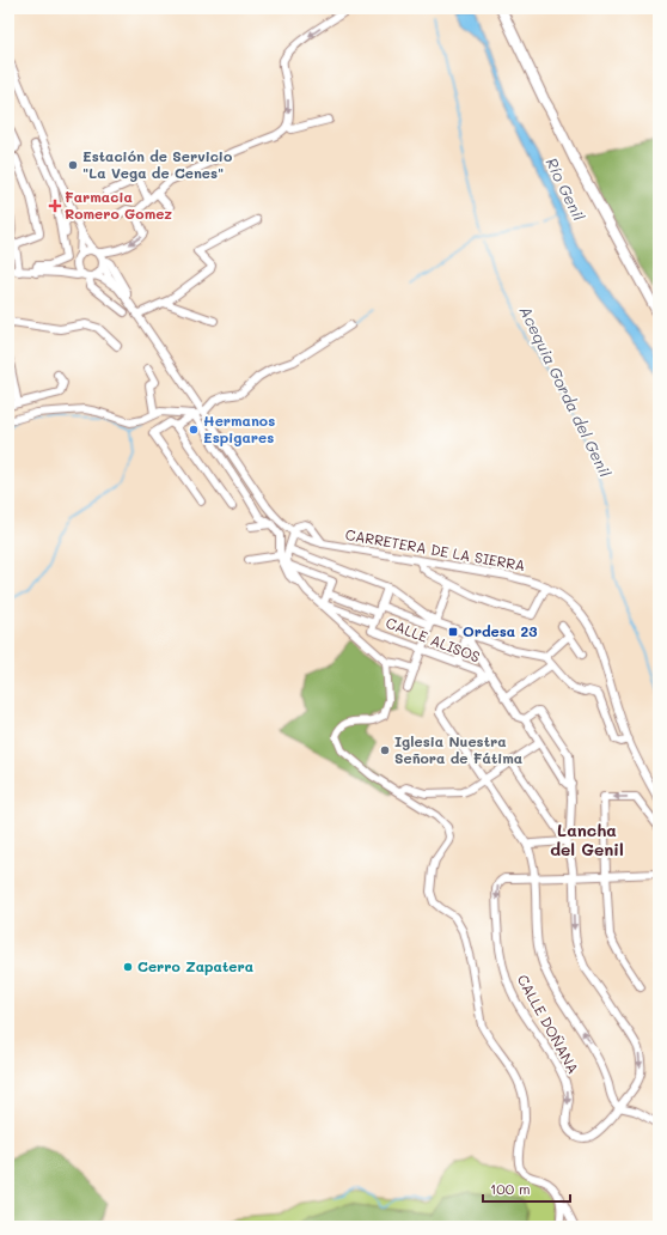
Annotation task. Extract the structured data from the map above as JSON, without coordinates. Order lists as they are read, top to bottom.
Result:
{
  "streets": {
    "street": ["CARRETERA DE LA SIERRA", "CALLE ALISOS", "CALLE DOÑANA"]
  },
  "districts": ["Lancha del Genil"],
  "water": ["Río Genil", "Acequia Gorda del Genil"],
  "places": {
    "other": [
      "Estación de Servicio \"La Vega de Cenes\"",
      "Hermanos Espigares",
      "Iglesia Nuestra Señora de Fátima",
      "Cerro Zapatera"
    ],
    "health": ["Farmacia Romero Gomez"],
    "transit": ["Ordesa 23"]
  },
  "scale_bar": "100 m"
}
